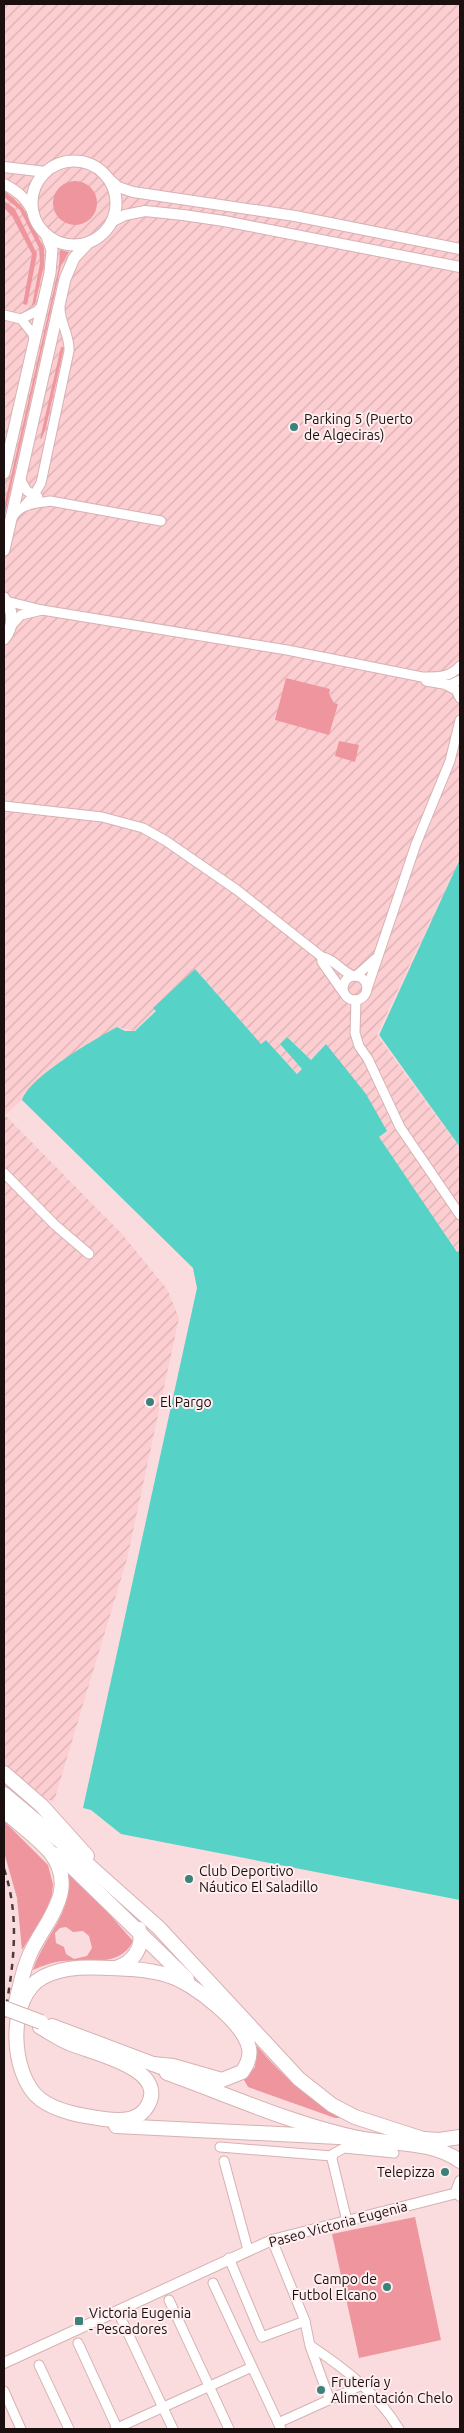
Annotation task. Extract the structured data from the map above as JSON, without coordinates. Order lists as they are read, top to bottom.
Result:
{
  "streets": {
    "street": ["Paseo Victoria Eugenia"]
  },
  "places": {
    "other": [
      "Parking 5 (Puerto de Algeciras)",
      "El Pargo",
      "Club Deportivo Náutico El Saladillo",
      "Telepizza",
      "Campo de Futbol Elcano",
      "Frutería y Alimentación Chelo"
    ],
    "transit": ["Victoria Eugenia - Pescadores"]
  }
}
